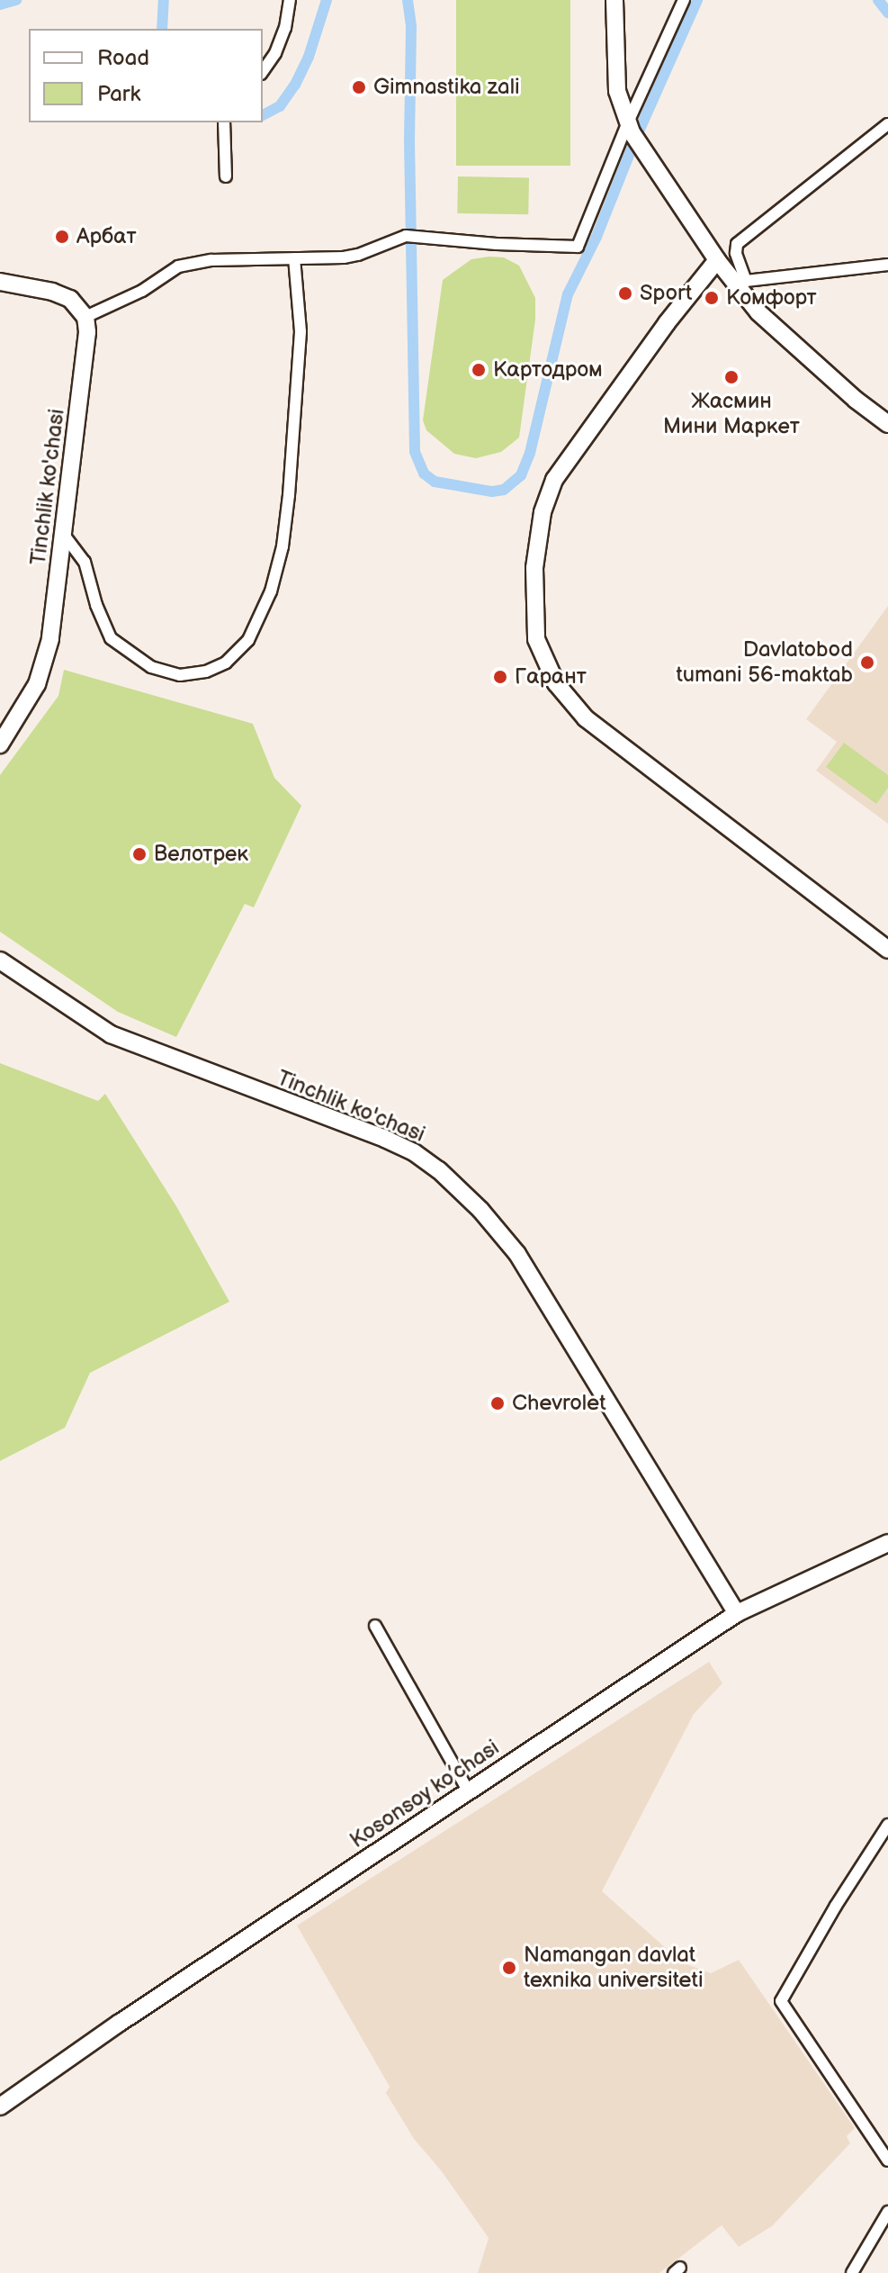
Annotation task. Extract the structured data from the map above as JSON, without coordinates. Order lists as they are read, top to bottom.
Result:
{
  "streets": {
    "street": ["Tinchlik ko'chasi", "Kosonsoy ko’chasi"]
  },
  "crossings": [
    ["Tinchlik ko'chasi", "Kosonsoy ko’chasi"]
  ],
  "places": [
    "Gimnastika zali",
    "Арбат",
    "Sport",
    "Комфорт",
    "Картодром",
    "Жасмин Мини Маркет",
    "Davlatobod tumani 56-maktab",
    "Гарант",
    "Велотрек",
    "Chevrolet",
    "Namangan davlat texnika universiteti"
  ],
  "legend": ["Road", "Park"]
}
